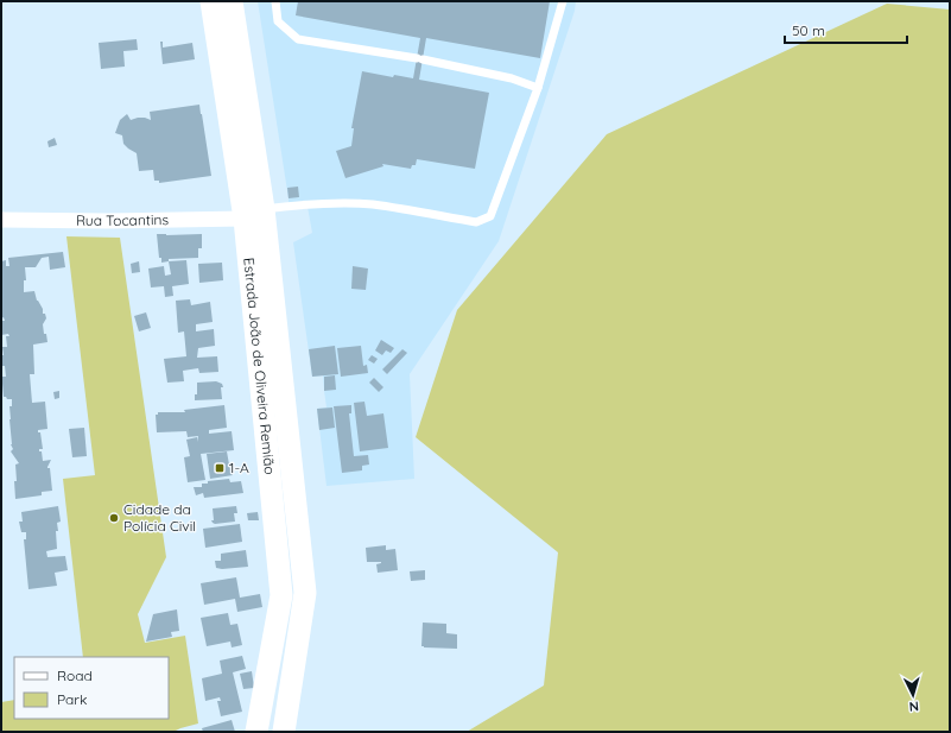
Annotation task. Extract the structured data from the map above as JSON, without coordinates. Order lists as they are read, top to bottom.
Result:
{
  "streets": {
    "main road": ["Estrada João de Oliveira Remião"],
    "street": ["Rua Tocantins"]
  },
  "crossings": [
    ["Rua Tocantins", "Estrada João de Oliveira Remião"]
  ],
  "places": {
    "transit": ["1-A"],
    "other": ["Cidade da Polícia Civil"]
  },
  "legend": ["Road", "Park"],
  "scale_bar": "50 m",
  "north": "bottom"
}
